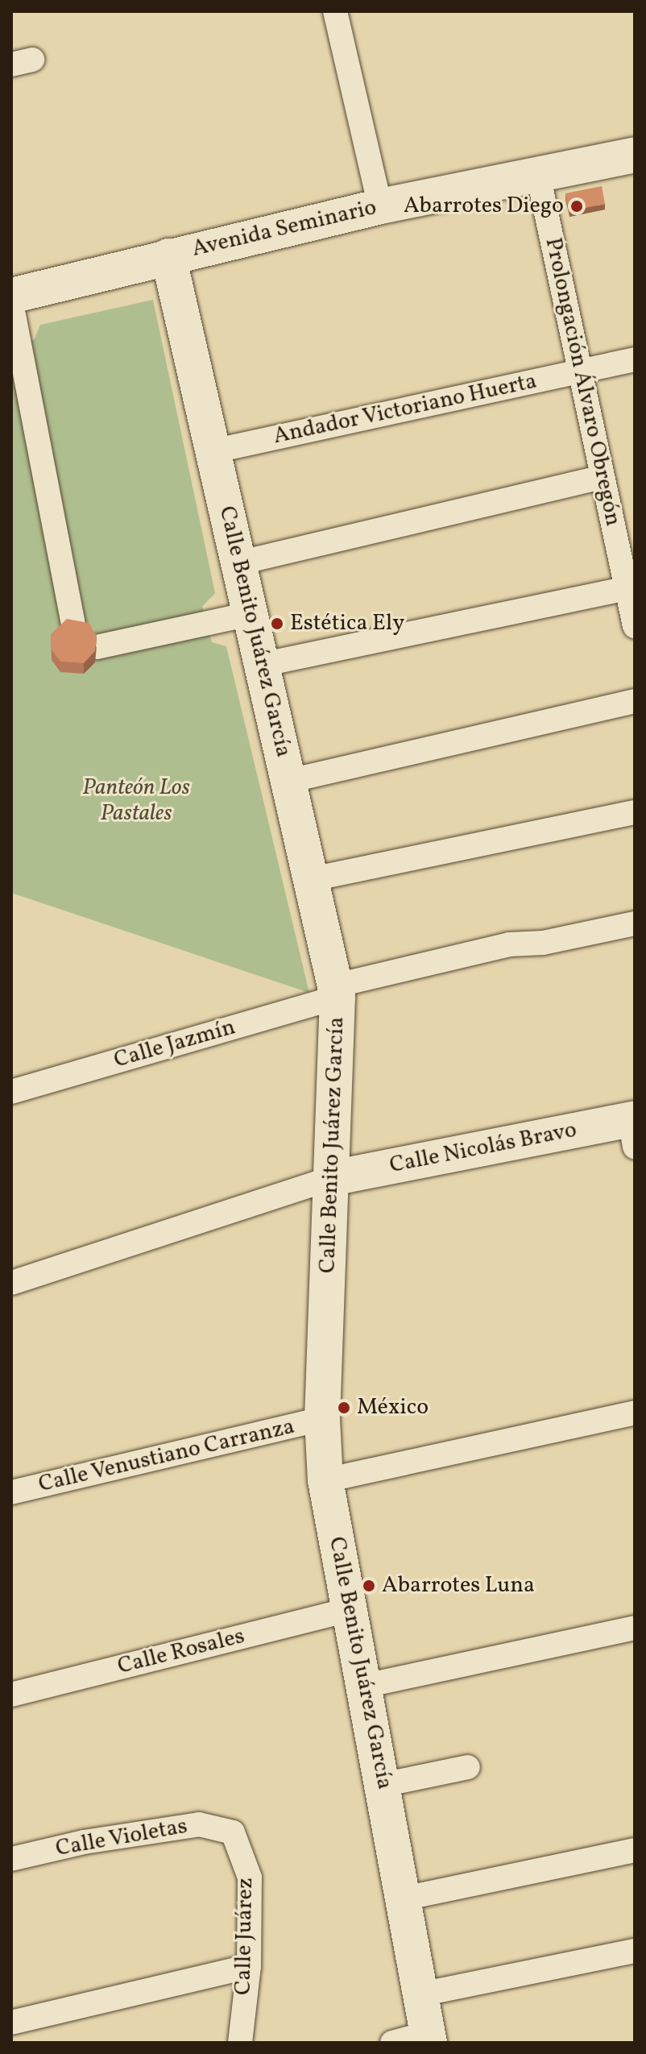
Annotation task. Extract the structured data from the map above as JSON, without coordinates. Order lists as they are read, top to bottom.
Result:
{
  "streets": {
    "street": [
      "Avenida Seminario",
      "Prolongación Álvaro Obregón",
      "Andador Victoriano Huerta",
      "Calle Benito Juárez García",
      "Calle Jazmín",
      "Calle Nicolás Bravo",
      "Calle Venustiano Carranza",
      "Calle Rosales",
      "Calle Violetas",
      "Calle Juárez"
    ]
  },
  "crossings": [
    ["Avenida Seminario", "Prolongación Álvaro Obregón"],
    ["Avenida Seminario", "Calle Benito Juárez García"],
    ["Prolongación Álvaro Obregón", "Andador Victoriano Huerta"],
    ["Andador Victoriano Huerta", "Calle Benito Juárez García"],
    ["Calle Benito Juárez García", "Calle Jazmín"],
    ["Calle Benito Juárez García", "Calle Nicolás Bravo"],
    ["Calle Benito Juárez García", "Calle Venustiano Carranza"],
    ["Calle Benito Juárez García", "Calle Rosales"],
    ["Calle Violetas", "Calle Juárez"]
  ],
  "parks": ["Panteón Los Pastales"],
  "places": [
    "Abarrotes Diego",
    "Estética Ely",
    "México",
    "Abarrotes Luna"
  ]
}
